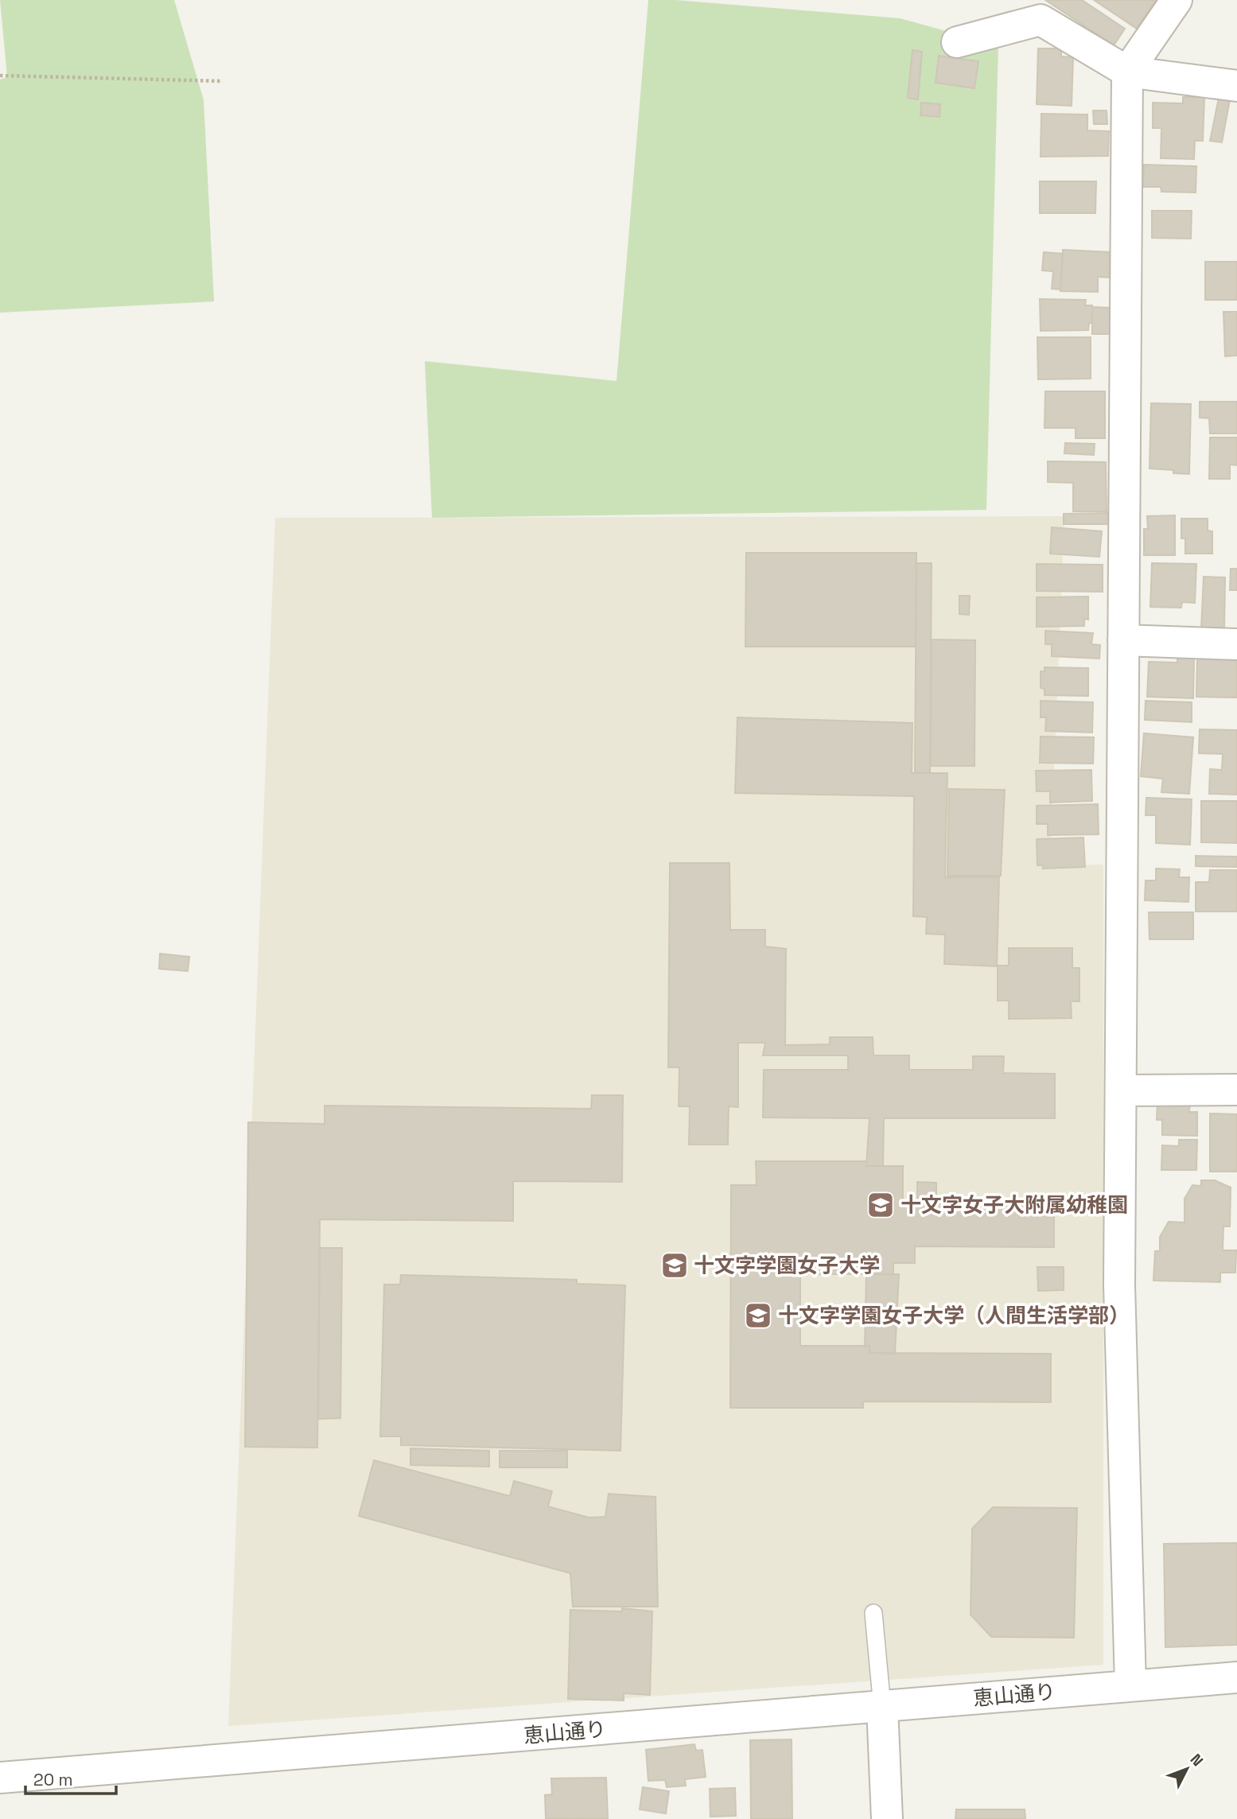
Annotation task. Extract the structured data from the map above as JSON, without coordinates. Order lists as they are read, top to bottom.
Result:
{
  "streets": {
    "street": ["恵山通り"]
  },
  "places": {
    "school or university": ["十文字女子大附属幼稚園", "十文字学園女子大学", "十文字学園女子大学（人間生活学部）"]
  },
  "scale_bar": "20 m",
  "north": "top right"
}
